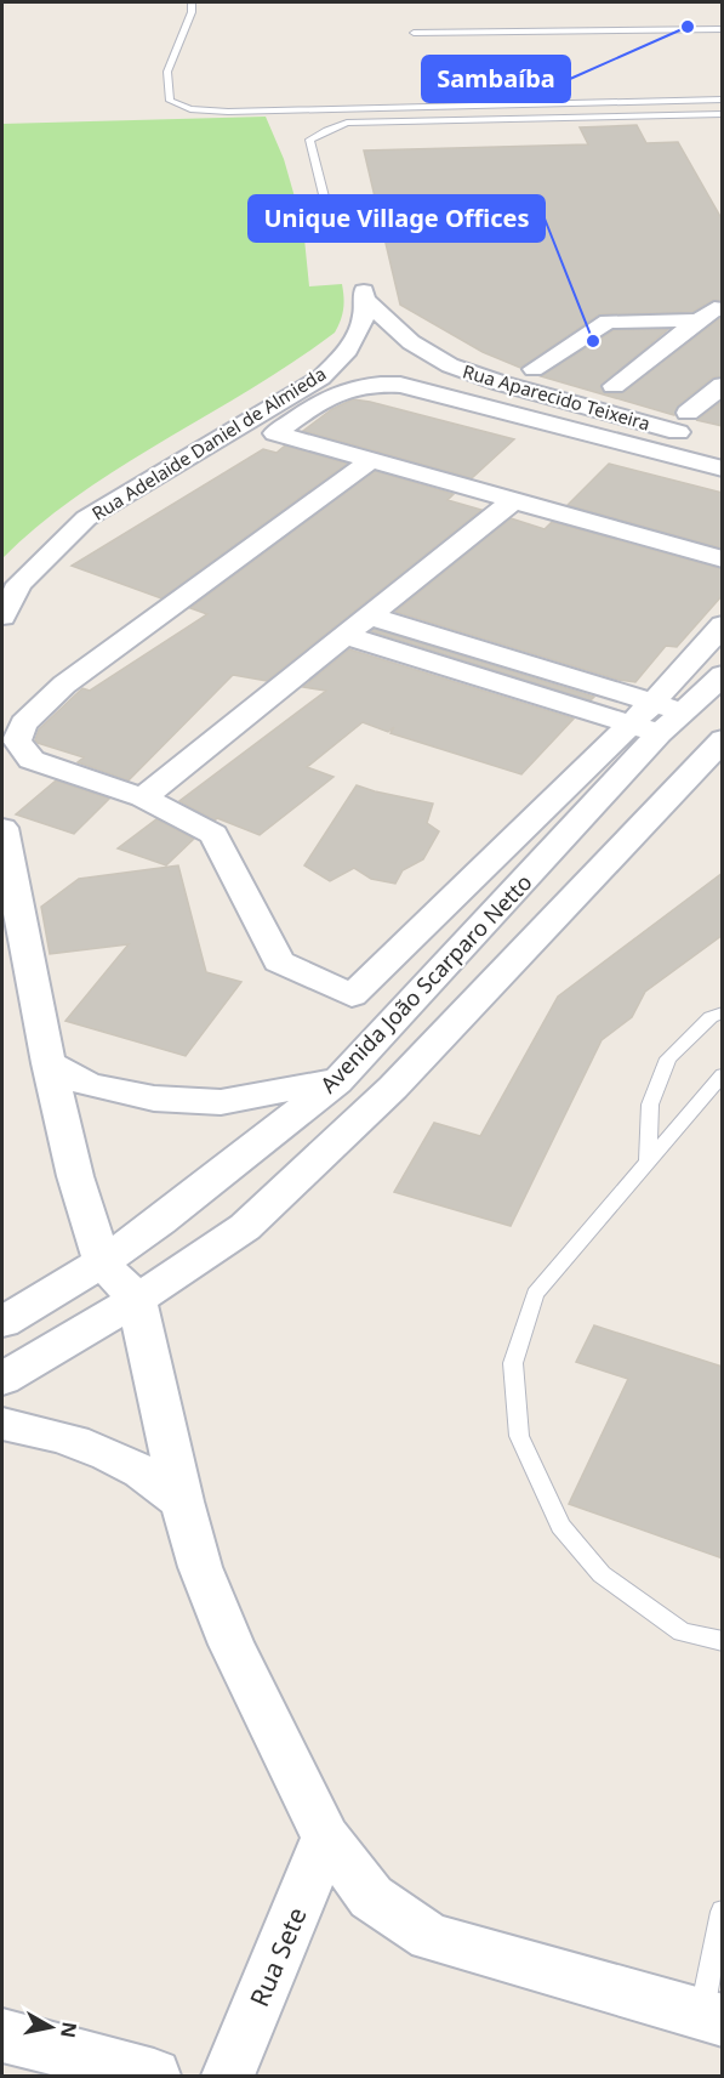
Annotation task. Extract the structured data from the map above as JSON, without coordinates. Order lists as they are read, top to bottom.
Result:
{
  "streets": {
    "street": [
      "Rua Aparecido Teixeira",
      "Rua Adelaide Daniel de Almieda",
      "Avenida João Scarparo Netto",
      "Rua Sete"
    ]
  },
  "crossings": [
    ["Rua Aparecido Teixeira", "Rua Adelaide Daniel de Almieda"]
  ],
  "places": ["Sambaíba", "Unique Village Offices"],
  "north": "right"
}
